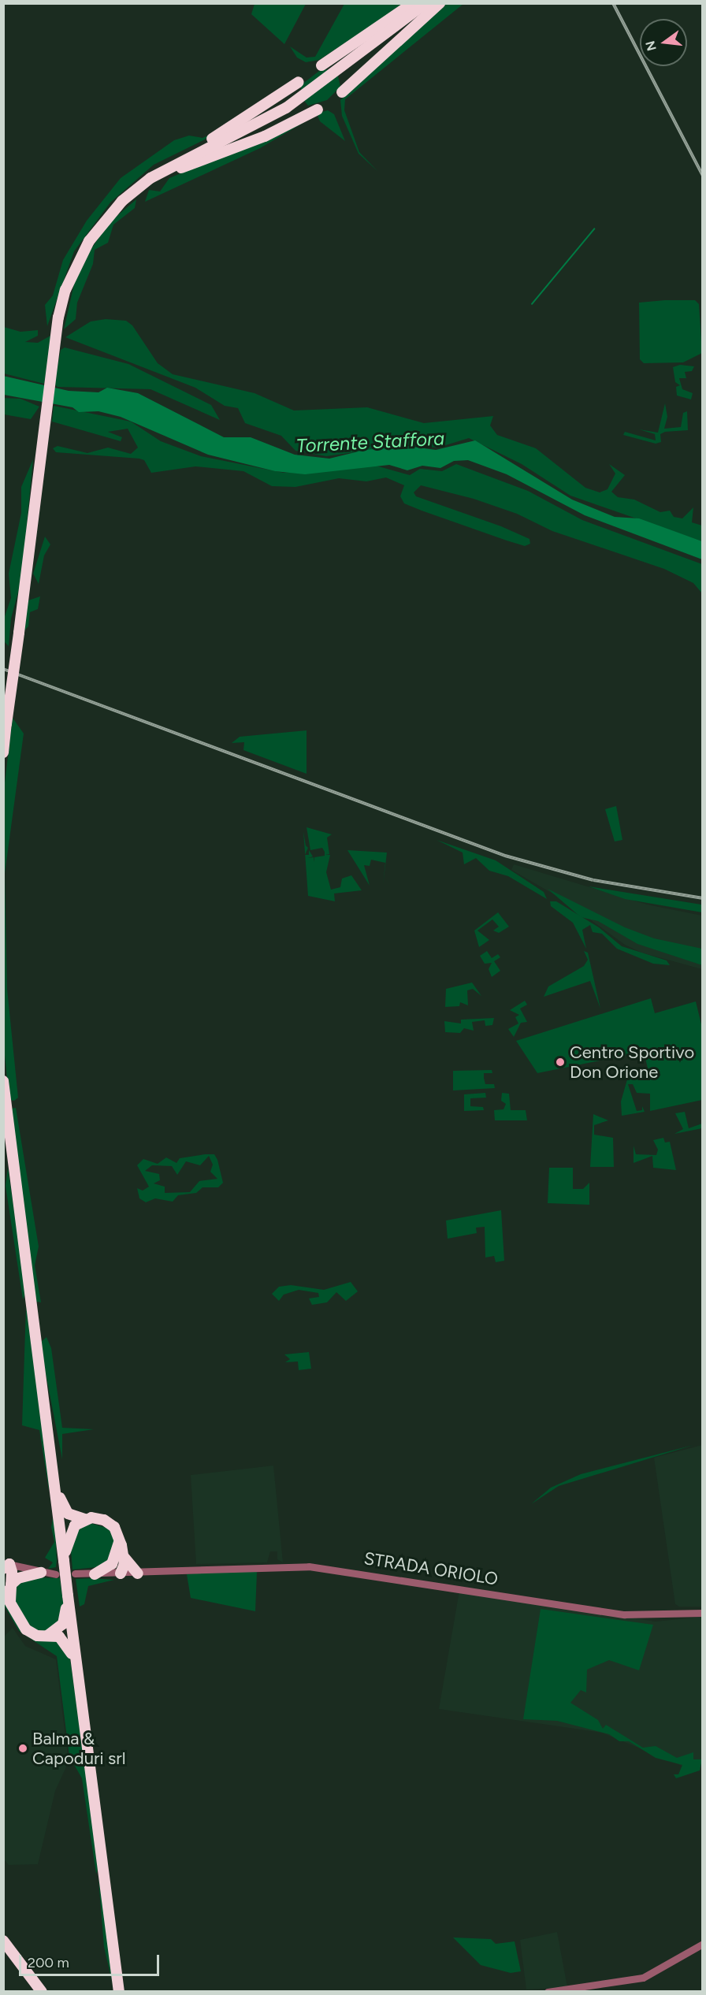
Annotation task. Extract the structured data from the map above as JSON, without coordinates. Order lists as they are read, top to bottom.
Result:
{
  "streets": {
    "street": ["STRADA ORIOLO"]
  },
  "water": ["Torrente Staffora"],
  "places": ["Centro Sportivo Don Orione", "Balma & Capoduri srl"],
  "scale_bar": "200 m",
  "north": "left"
}
